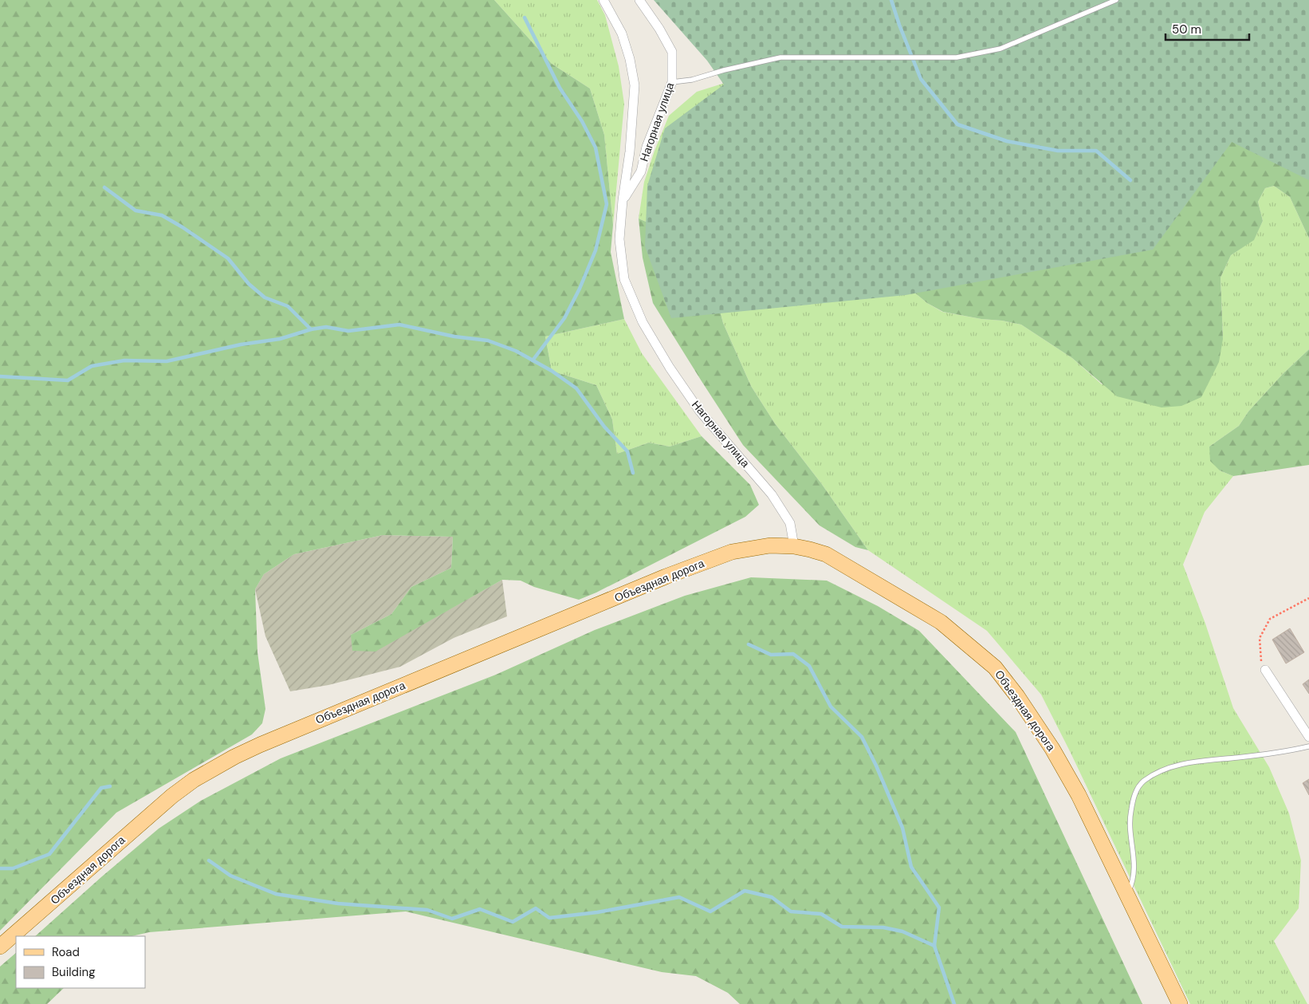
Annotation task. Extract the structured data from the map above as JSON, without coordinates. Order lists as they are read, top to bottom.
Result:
{
  "streets": {
    "main road": ["Объездная дорога"],
    "street": ["Нагорная улица"]
  },
  "crossings": [
    ["Нагорная улица", "Объездная дорога"]
  ],
  "legend": ["Road", "Building"],
  "scale_bar": "50 m"
}
